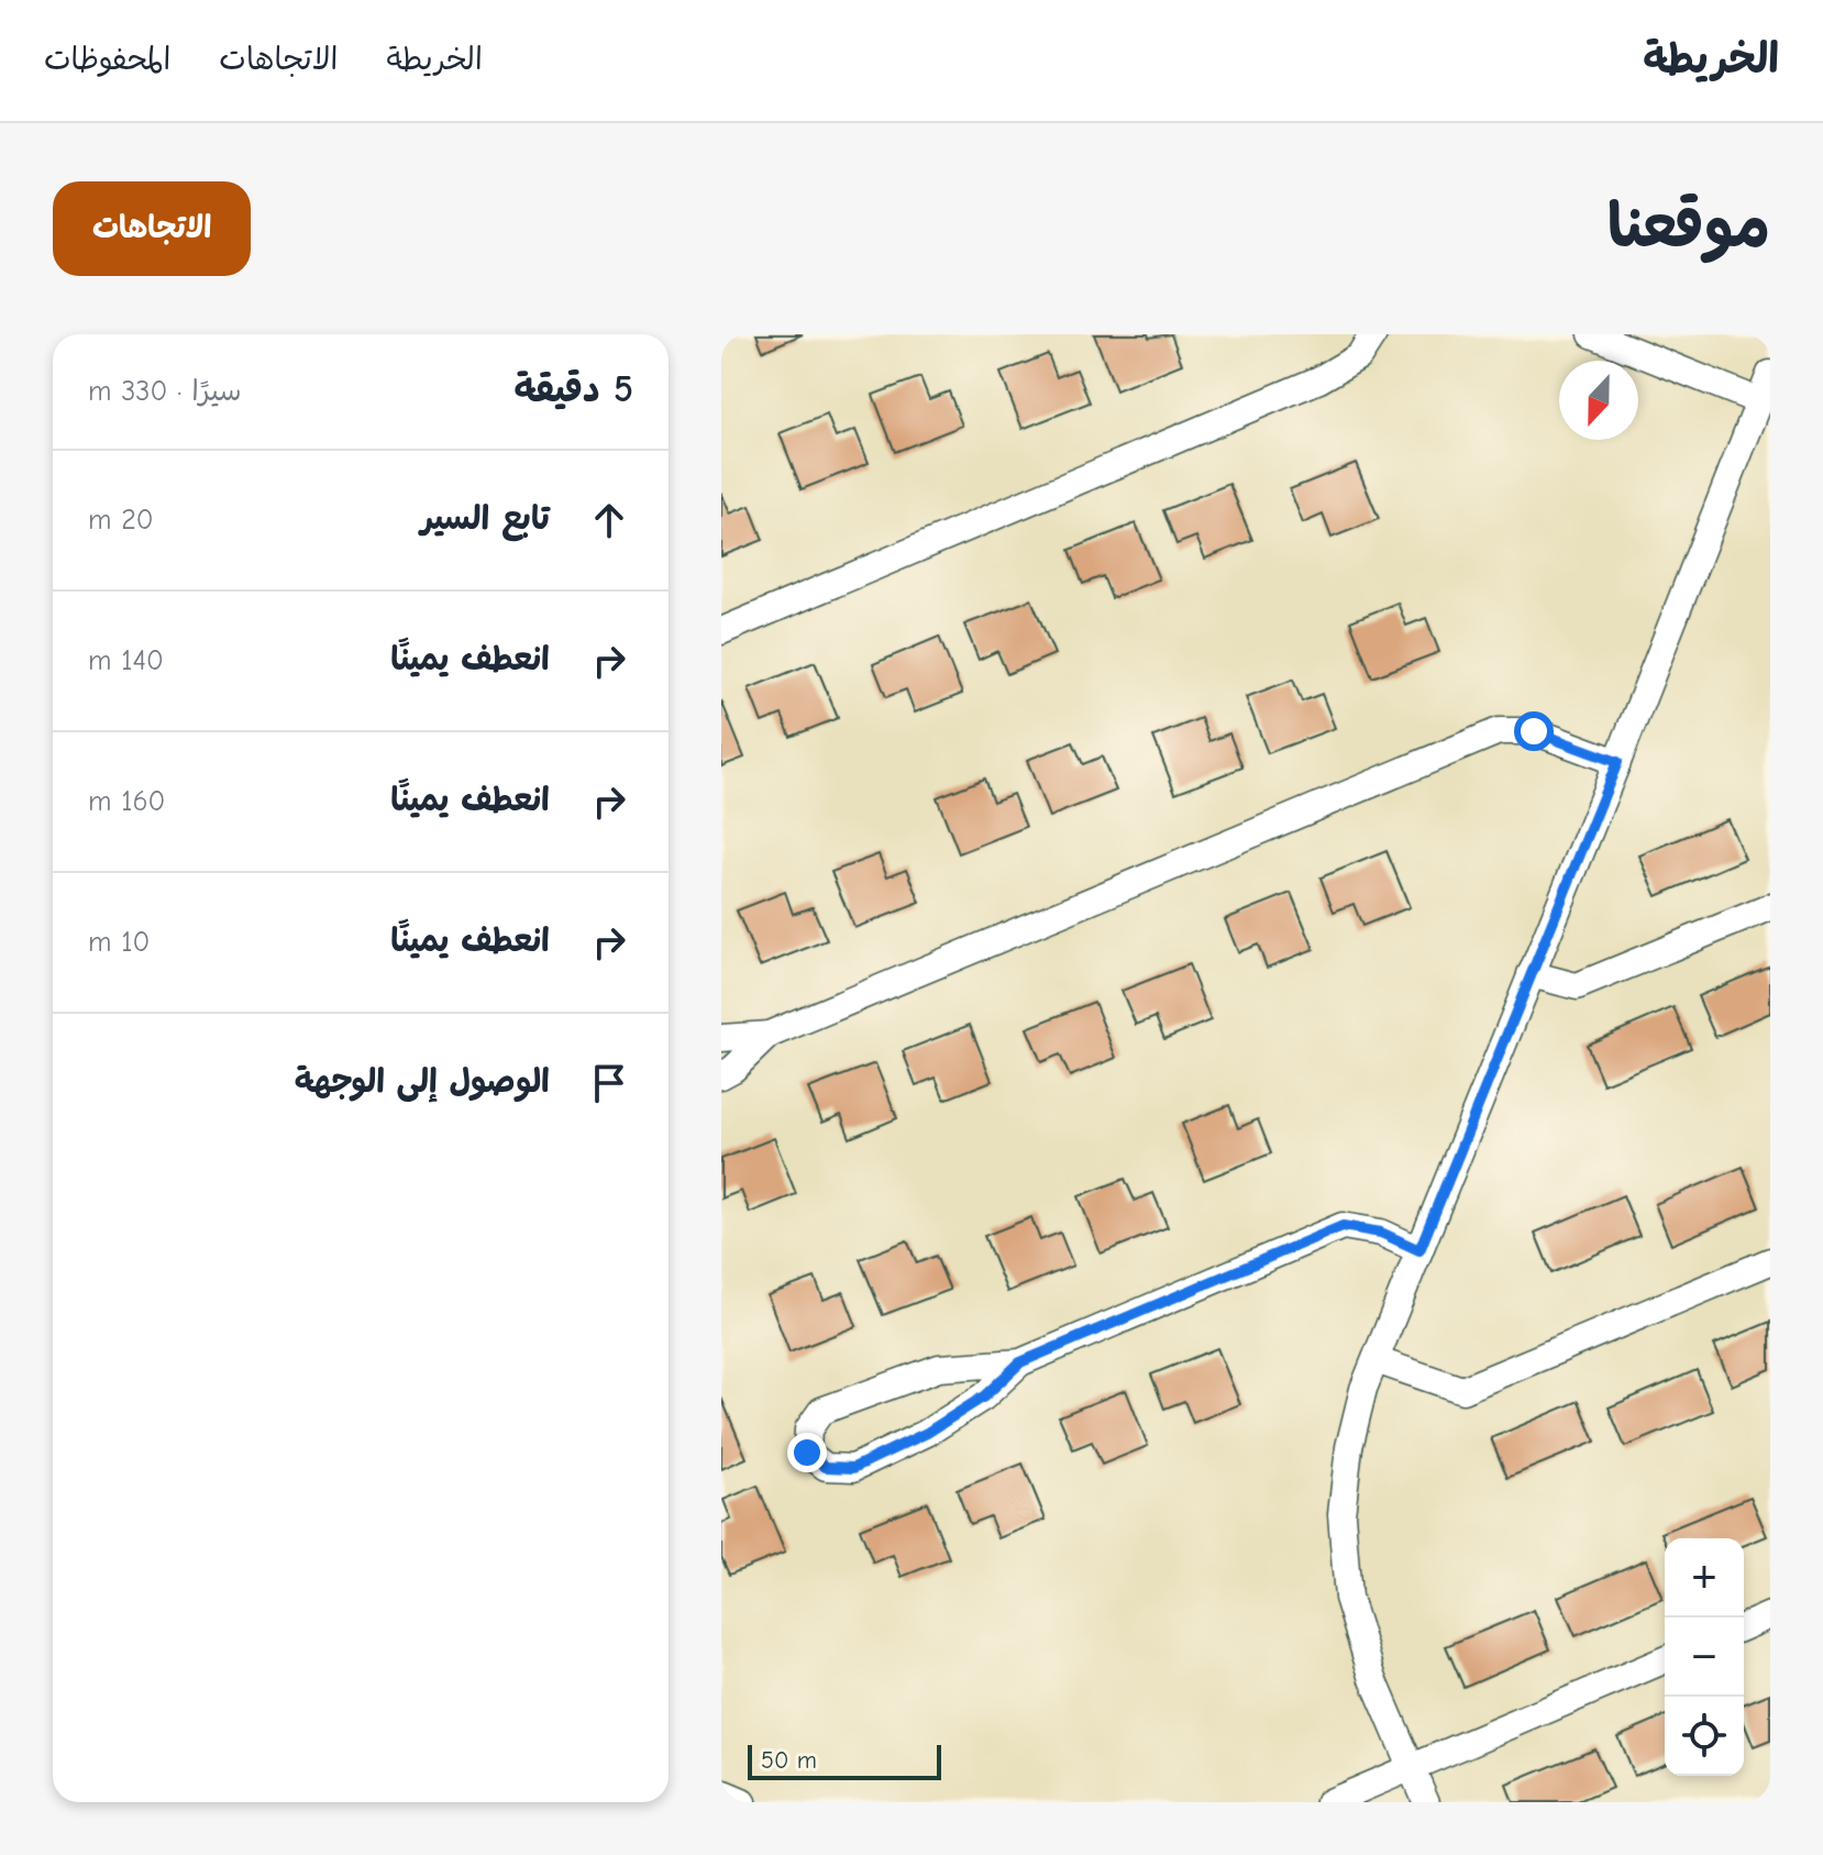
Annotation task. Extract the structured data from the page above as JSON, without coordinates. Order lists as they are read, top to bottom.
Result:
{
  "scale_bar": "50 m",
  "north": "bottom",
  "page": {
    "header": "الخريطة",
    "nav": ["الخريطة", "الاتجاهات", "المحفوظات"],
    "title": "موقعنا",
    "buttons": "الاتجاهات",
    "heading": ["5 دقيقة", "سيرًا · 330 m"],
    "list": [
      ["تابع السير", "20 m"],
      ["انعطف يمينًا", "140 m"],
      ["انعطف يمينًا", "160 m"],
      ["انعطف يمينًا", "10 m"],
      "الوصول إلى الوجهة"
    ],
    "map_buttons": ["+", "−"],
    "scale": "50 m"
  }
}
